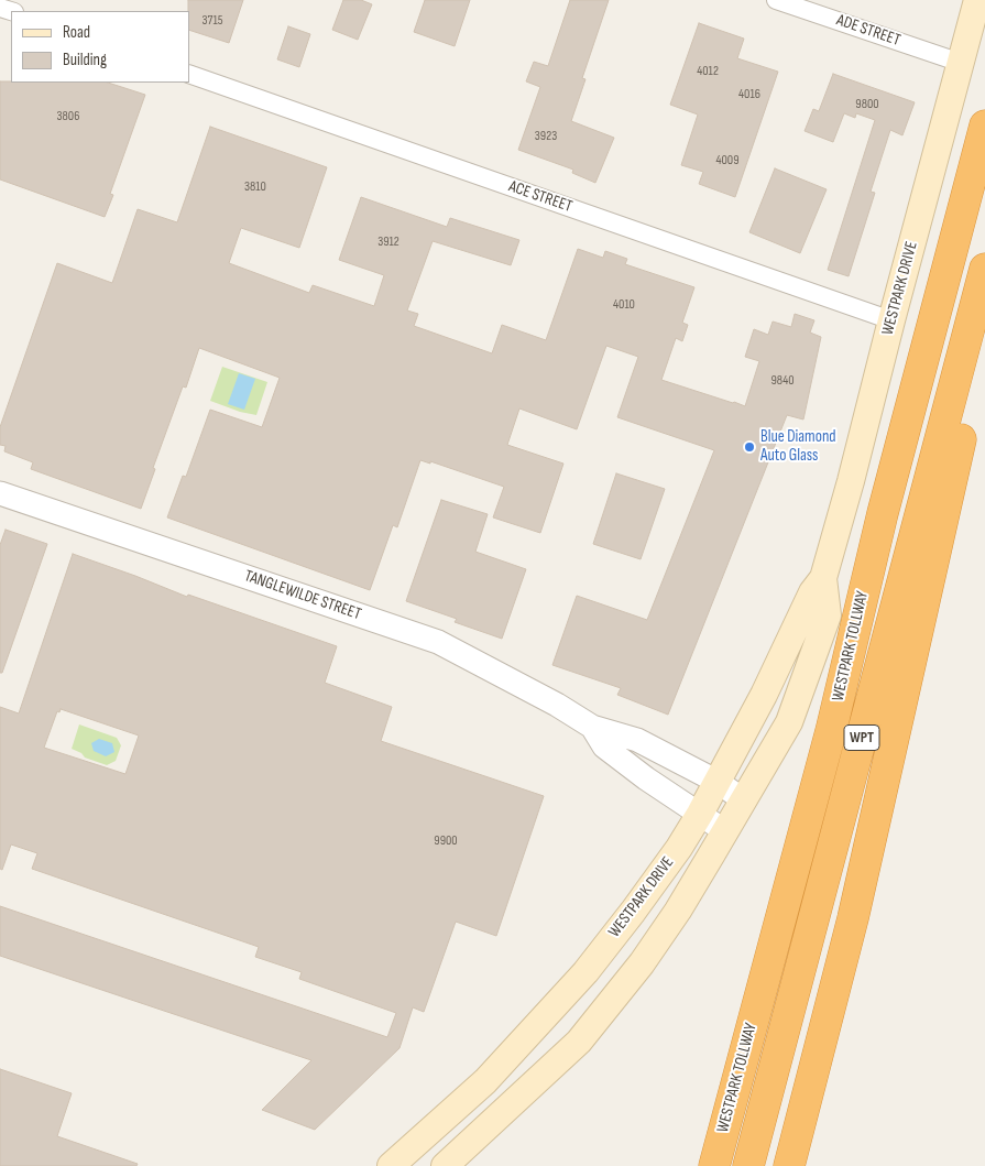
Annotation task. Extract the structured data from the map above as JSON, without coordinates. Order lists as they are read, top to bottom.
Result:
{
  "streets": {
    "highway": ["WESTPARK TOLLWAY", "WPT"],
    "main road": ["WESTPARK DRIVE"],
    "street": ["ADE STREET", "ACE STREET", "TANGLEWILDE STREET"]
  },
  "crossings": [
    ["ADE STREET", "WESTPARK DRIVE"],
    ["ACE STREET", "WESTPARK DRIVE"],
    ["WESTPARK DRIVE", "TANGLEWILDE STREET"]
  ],
  "places": ["Blue Diamond Auto Glass"],
  "house_numbers": [
    "3715",
    "4012",
    "4016",
    "9800",
    "3806",
    "3923",
    "4009",
    "3810",
    "3912",
    "4010",
    "9840",
    "9900"
  ],
  "legend": ["Road", "Building"]
}
